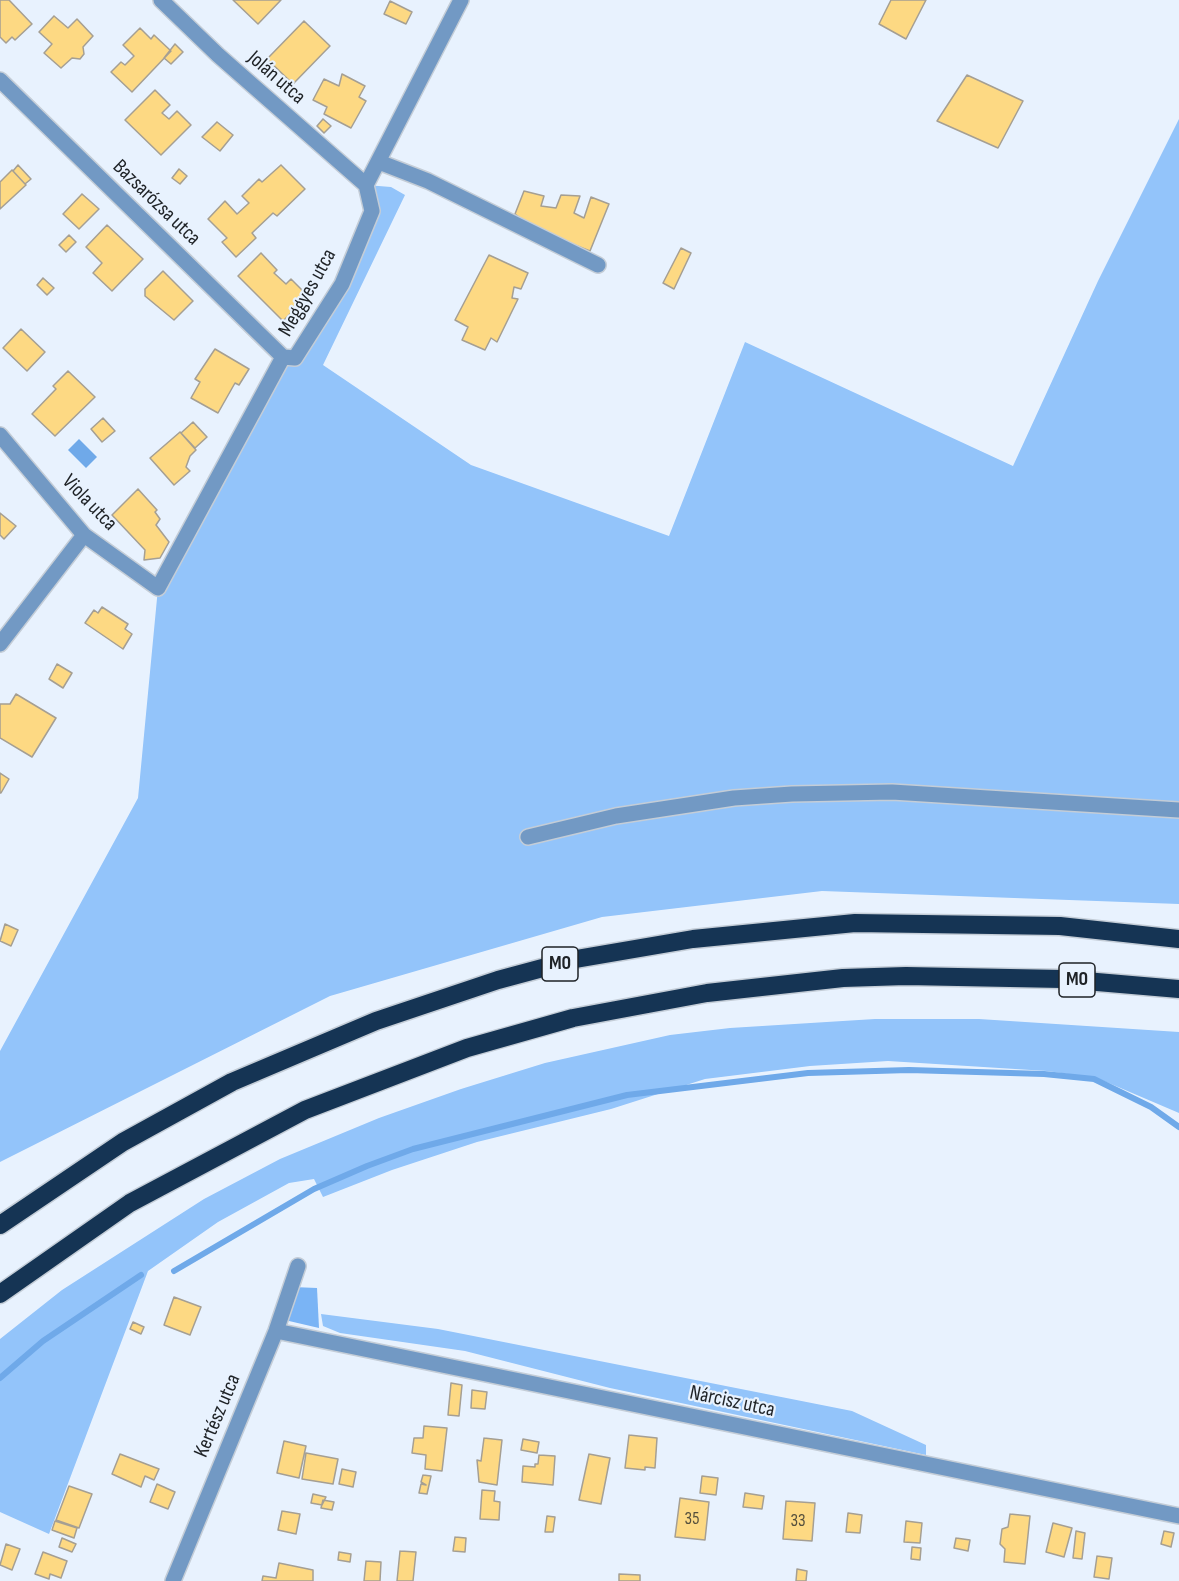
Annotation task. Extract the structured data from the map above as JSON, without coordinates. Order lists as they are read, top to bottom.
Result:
{
  "streets": {
    "highway": ["M0"],
    "street": [
      "Jolán utca",
      "Bazsarózsa utca",
      "Meggyes utca",
      "Viola utca",
      "Nárcisz utca",
      "Kertész utca"
    ]
  },
  "crossings": [
    ["Jolán utca", "Meggyes utca"],
    ["Bazsarózsa utca", "Meggyes utca"],
    ["Meggyes utca", "Viola utca"],
    ["Nárcisz utca", "Kertész utca"]
  ],
  "house_numbers": ["35", "33"]
}
